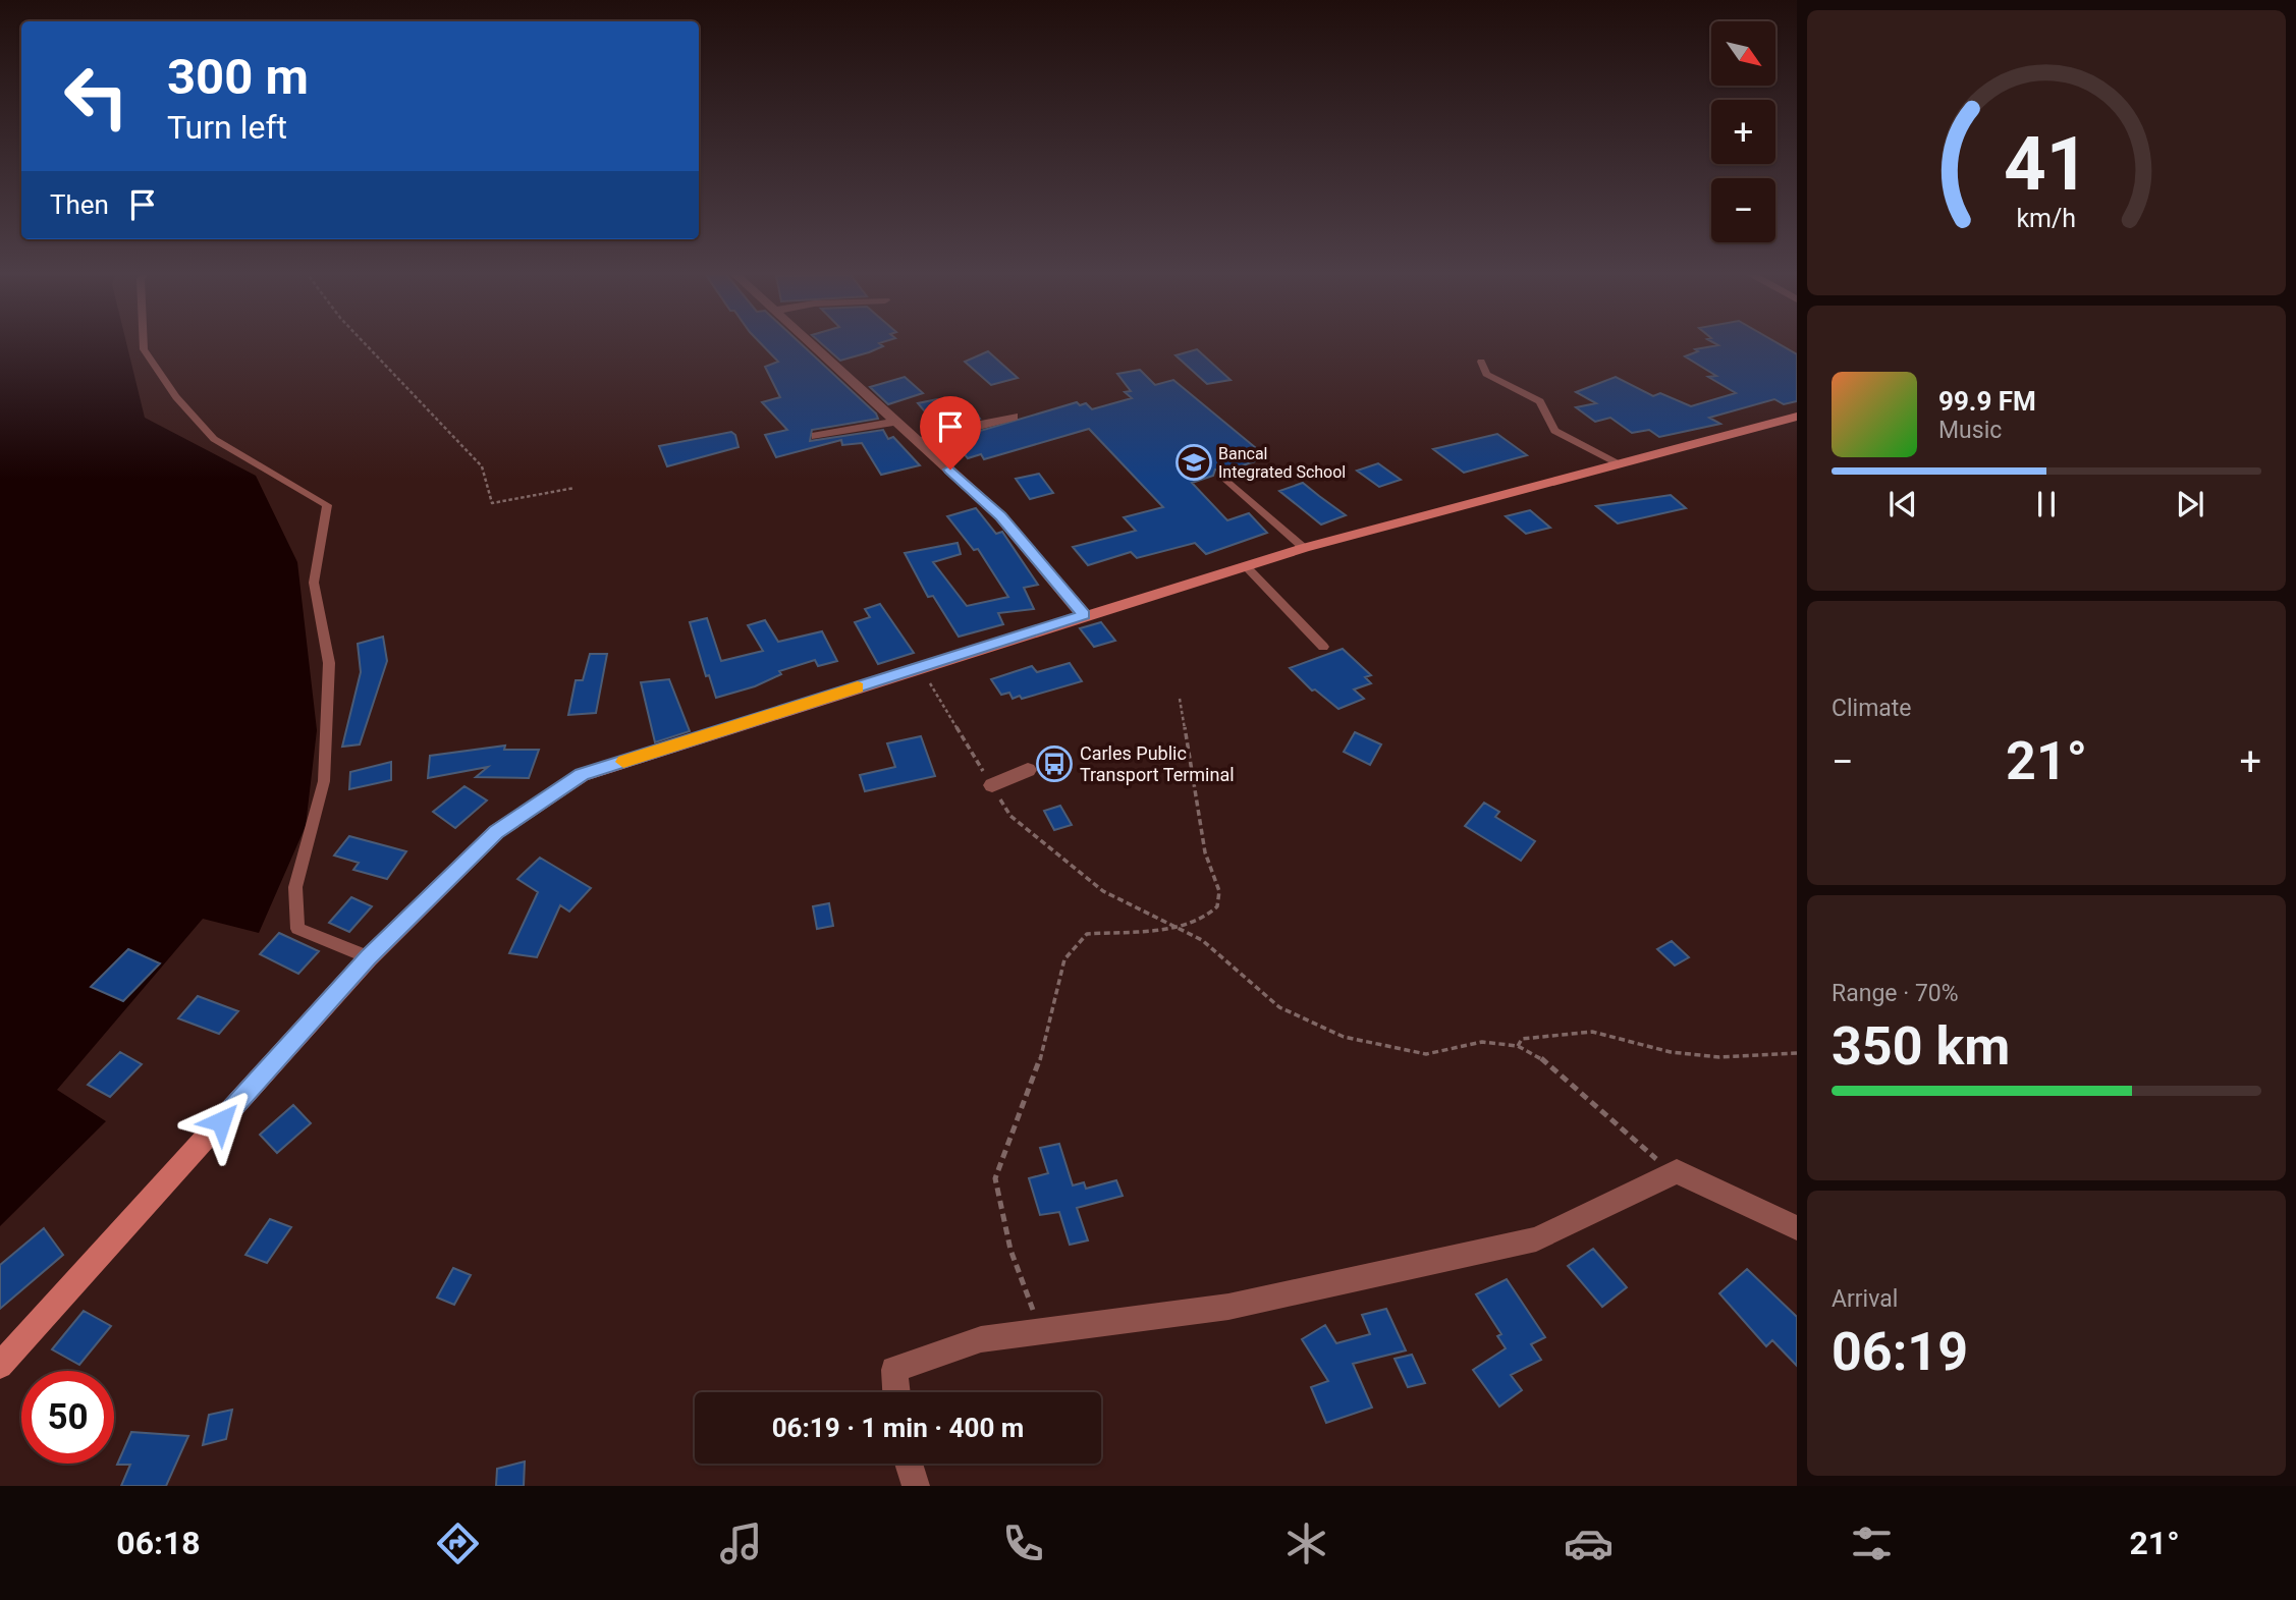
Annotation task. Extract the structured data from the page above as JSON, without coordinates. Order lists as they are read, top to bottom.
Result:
{
  "places": {
    "school or university": ["Bancal Integrated School"],
    "bus stop": ["Carles Public Transport Terminal"]
  },
  "north": "bottom right",
  "page": {
    "map_buttons": ["+", "−"],
    "turn": ["300 m", "Turn left"],
    "then": "Then",
    "song": ["99.9 FM", "Music"],
    "tile": [
      "Climate",
      ["Range · 70%", "350 km"],
      ["Arrival", "06:19"]
    ],
    "heat": ["−", "21°", "+"],
    "limit": "50",
    "trip": "06:19 · 1 min · 400 m",
    "tabs": ["06:18", "21°"],
    "gauge": ["41", "km/h"]
  }
}
